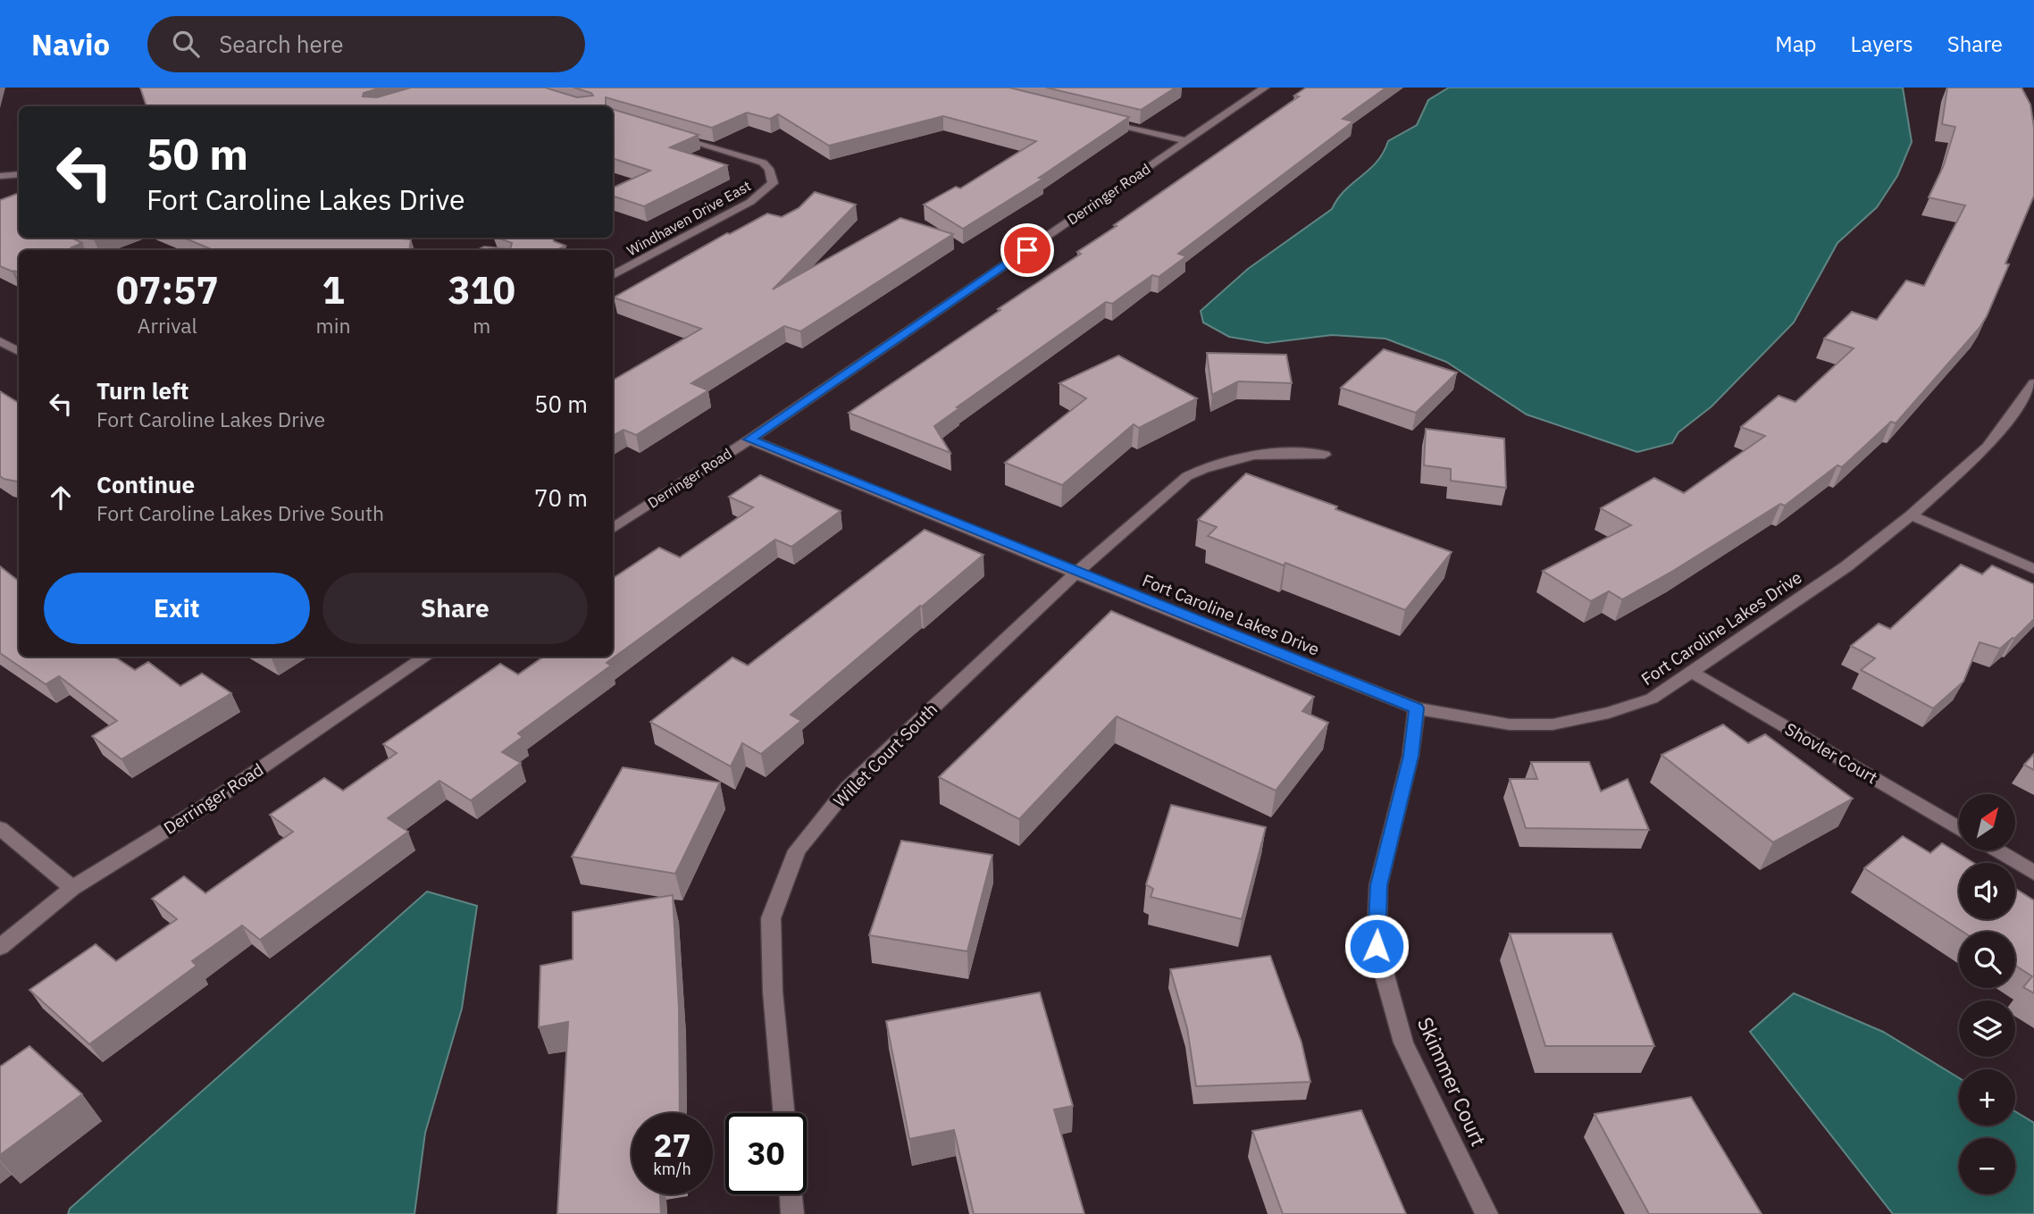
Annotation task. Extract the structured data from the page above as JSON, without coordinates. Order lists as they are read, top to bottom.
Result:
{
  "streets": {
    "street": [
      "Derringer Road",
      "Windhaven Drive East",
      "Fort Caroline Lakes Drive",
      "Shovler Court",
      "Willet Court South",
      "Skimmer Court"
    ]
  },
  "crossings": [
    ["Derringer Road", "Fort Caroline Lakes Drive"],
    ["Fort Caroline Lakes Drive", "Shovler Court"],
    ["Fort Caroline Lakes Drive", "Willet Court South"],
    ["Fort Caroline Lakes Drive", "Skimmer Court"]
  ],
  "north": "top right",
  "page": {
    "header": "Navio",
    "search": "Search here",
    "nav": ["Map", "Layers", "Share"],
    "turn": ["50 m", "Fort Caroline Lakes Drive"],
    "eta": [
      "07:57",
      "Arrival",
      "1",
      "min",
      "310",
      "m"
    ],
    "list": [
      {
        "name": "Turn left",
        "note": "Fort Caroline Lakes Drive",
        "value": "50 m"
      },
      {
        "name": "Continue",
        "note": "Fort Caroline Lakes Drive South",
        "value": "70 m"
      }
    ],
    "buttons": ["Exit", "Share"],
    "map_buttons": ["+", "−"],
    "speed": "27 km/h",
    "limit": "30"
  }
}
